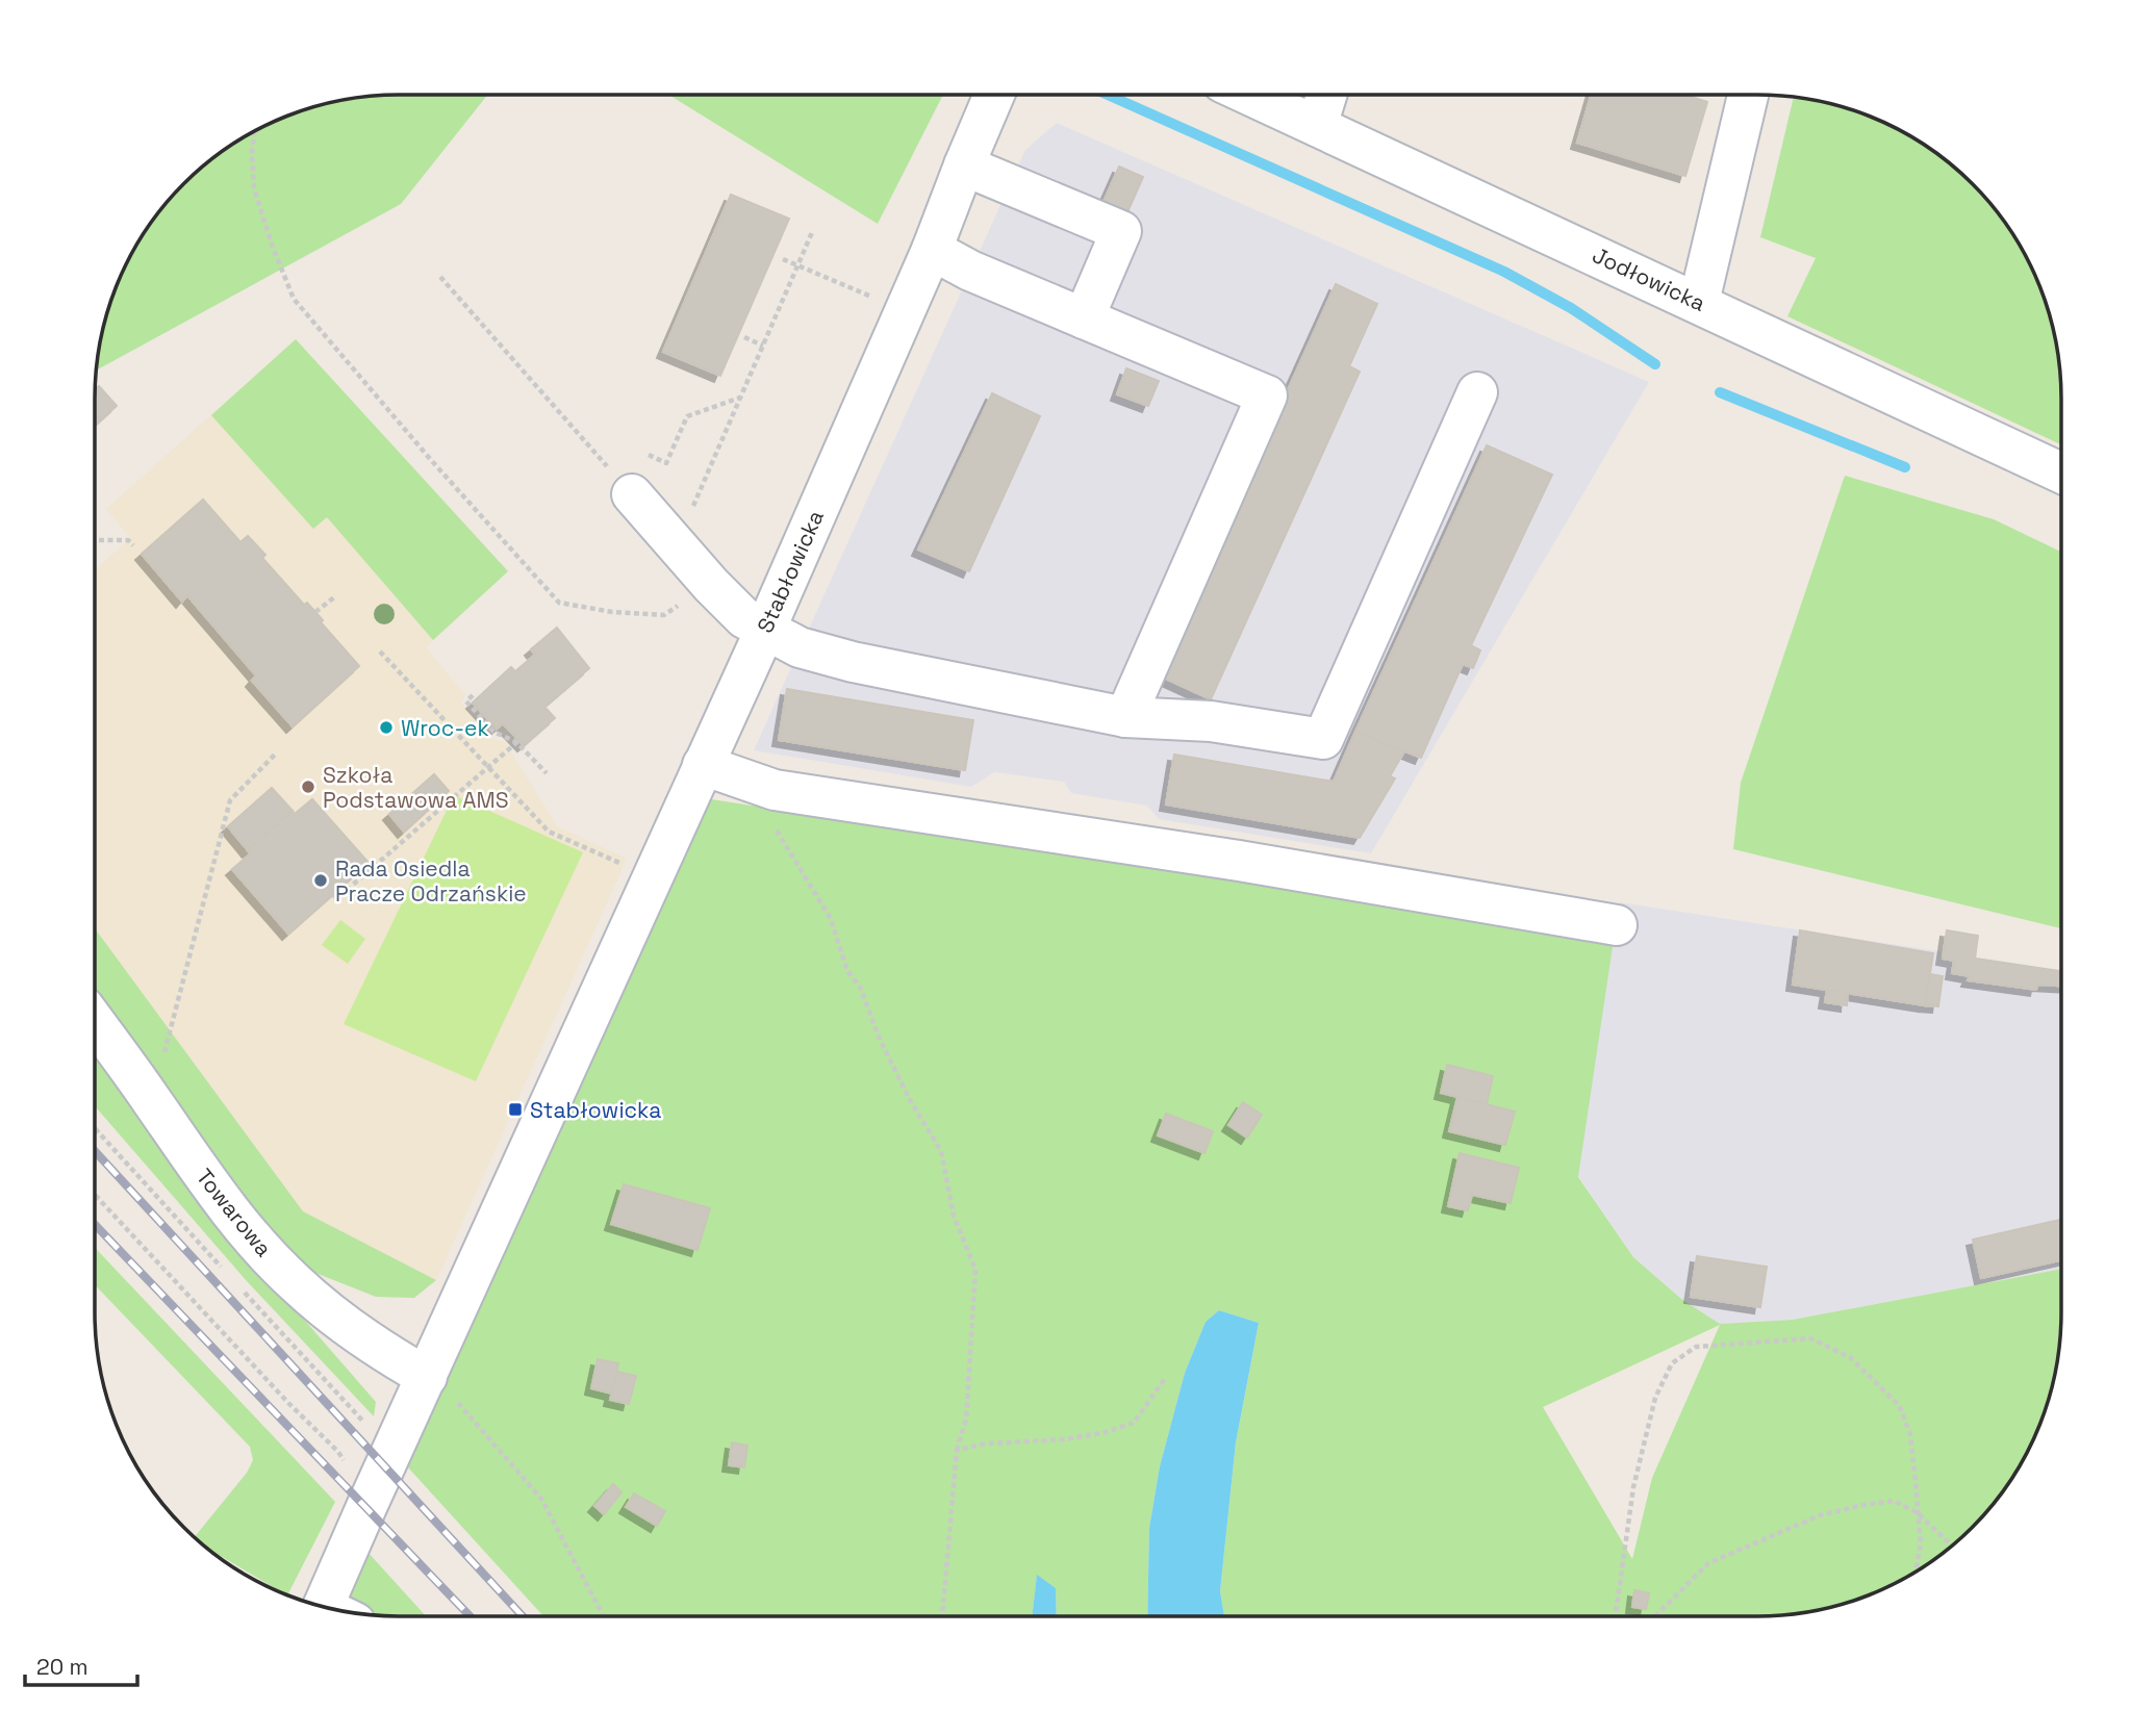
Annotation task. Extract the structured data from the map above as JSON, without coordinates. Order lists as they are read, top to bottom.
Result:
{
  "streets": {
    "street": ["Jodłowicka", "Stabłowicka", "Towarowa"]
  },
  "crossings": [
    ["Stabłowicka", "Towarowa"]
  ],
  "places": {
    "other": ["Wroc-ek", "Szkoła Podstawowa AMS", "Rada Osiedla Pracze Odrzańskie"],
    "transit": ["Stabłowicka"]
  },
  "scale_bar": "20 m"
}
